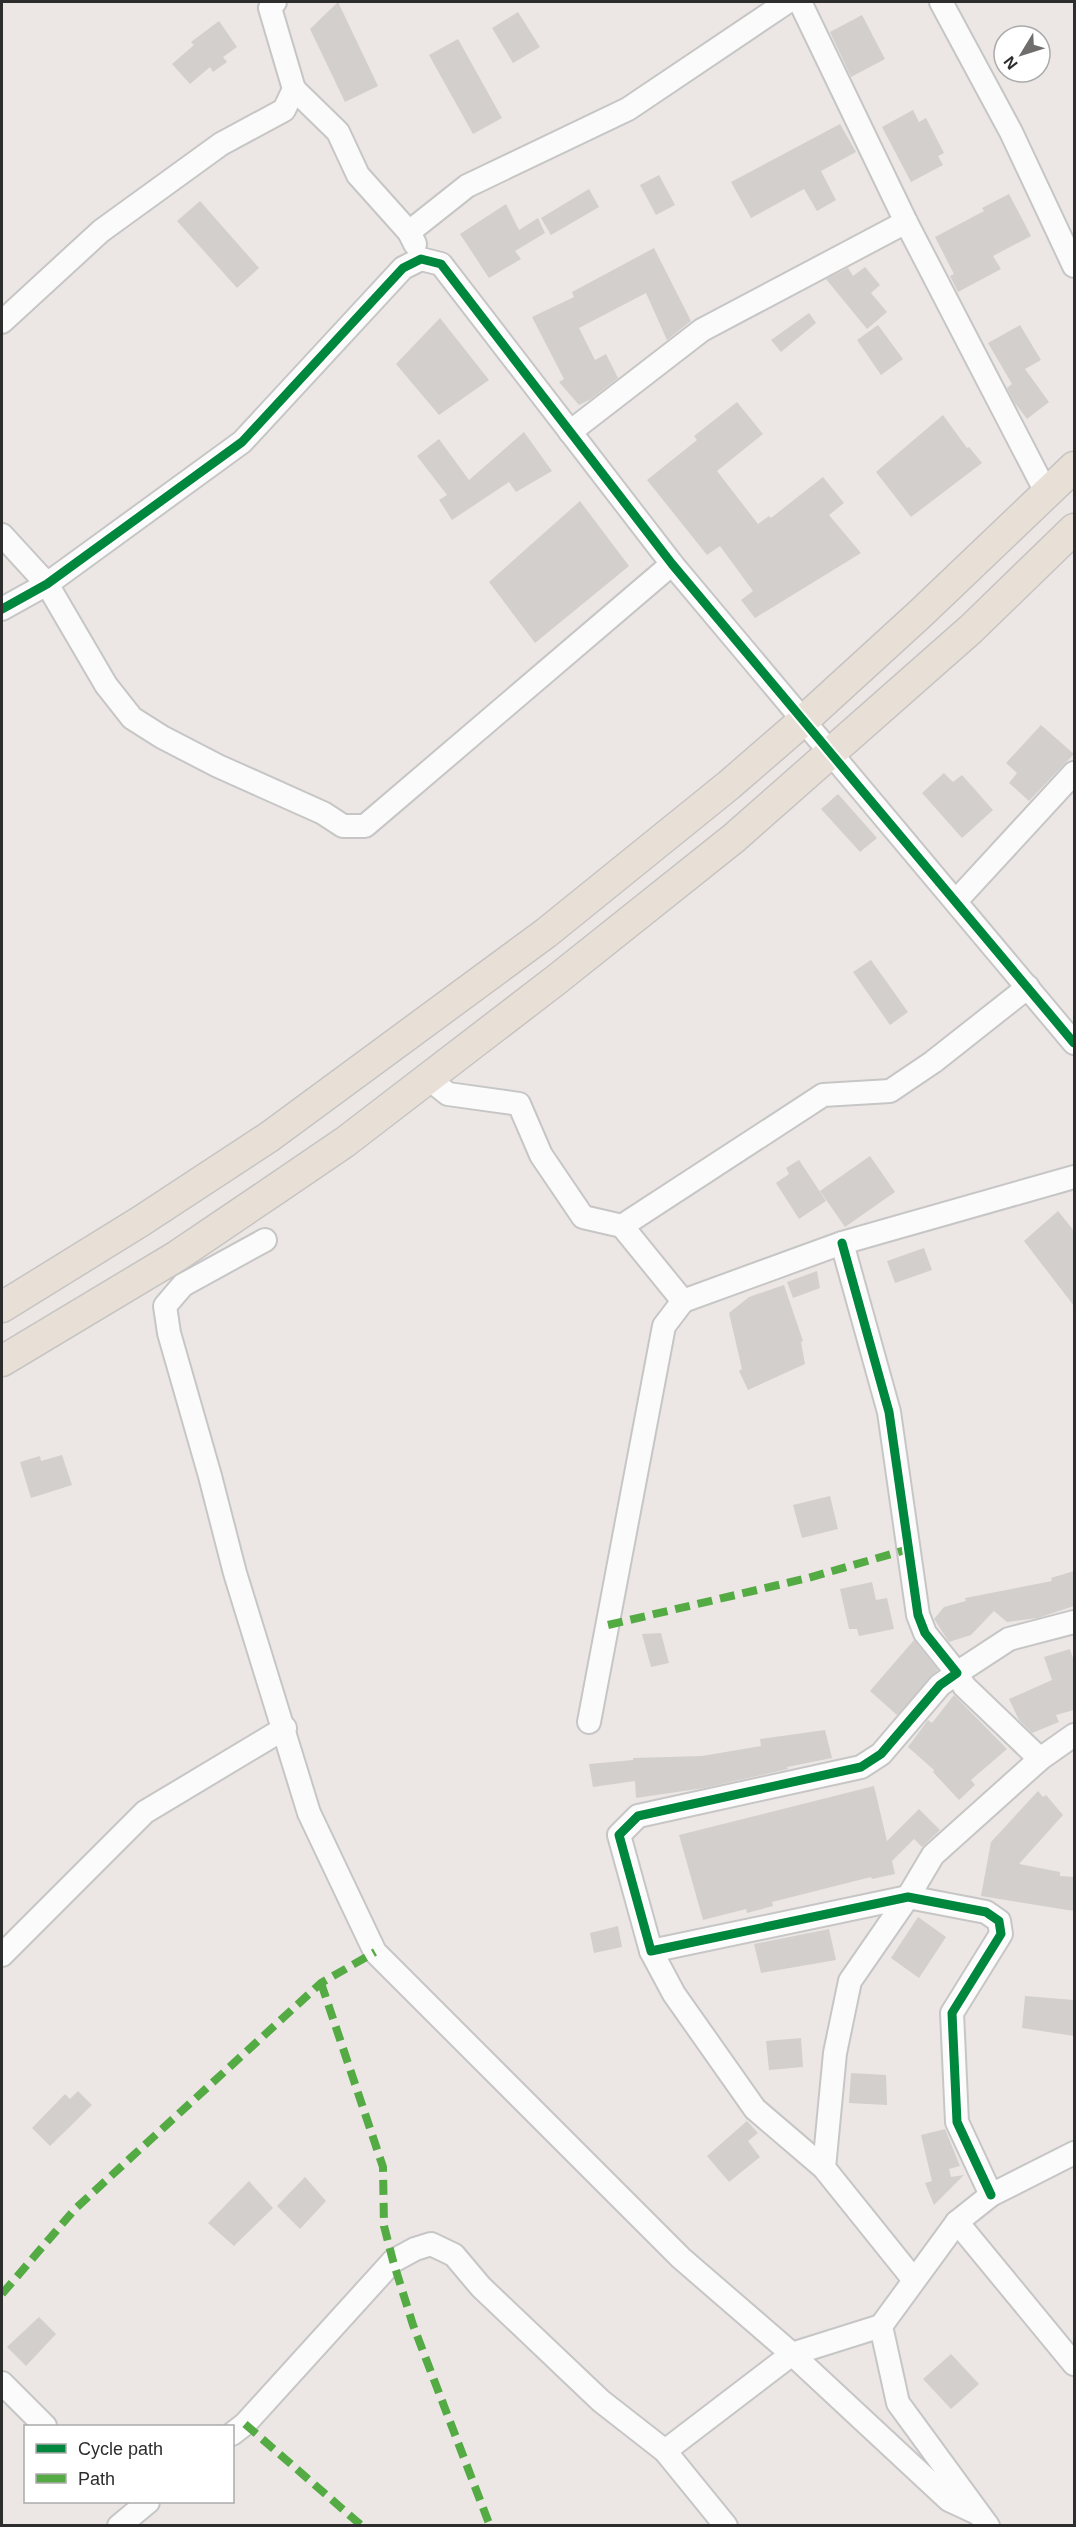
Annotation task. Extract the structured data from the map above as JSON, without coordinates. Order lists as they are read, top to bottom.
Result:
{
  "legend": ["Cycle path", "Path"],
  "north": "bottom left"
}
